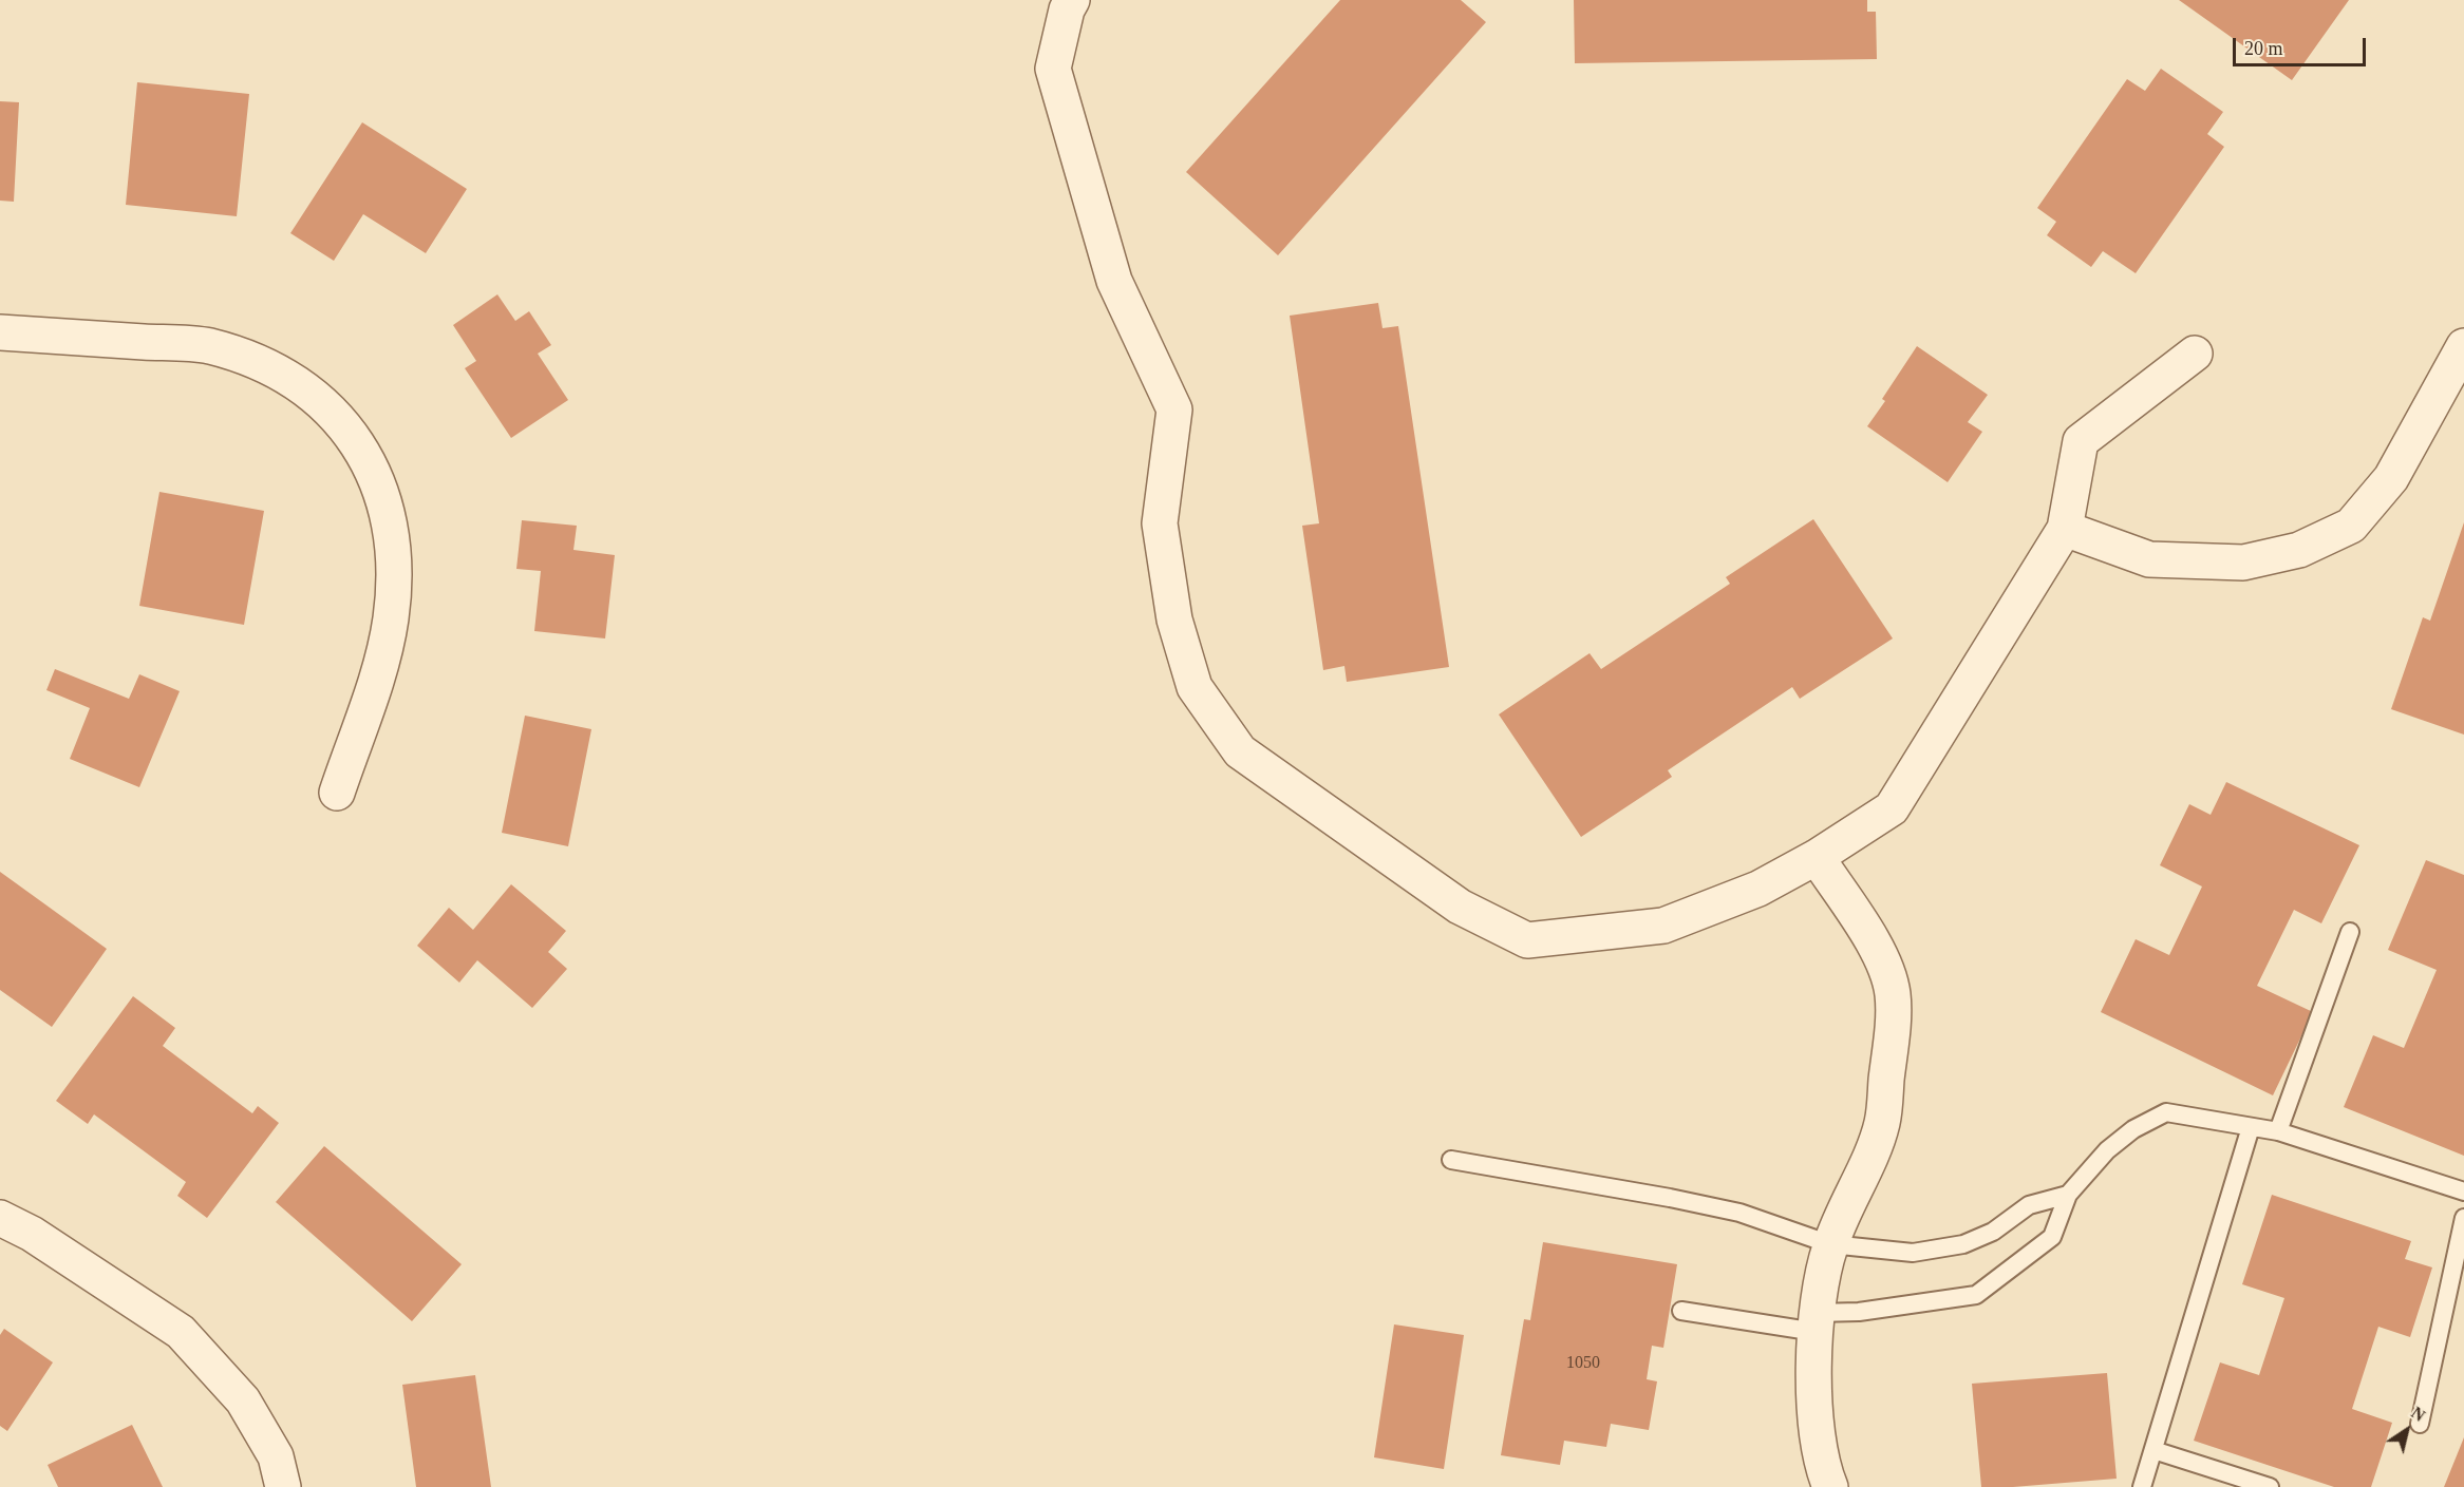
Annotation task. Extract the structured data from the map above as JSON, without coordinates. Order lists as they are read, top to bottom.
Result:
{
  "house_numbers": ["1050"],
  "scale_bar": "20 m",
  "north": "top right"
}
